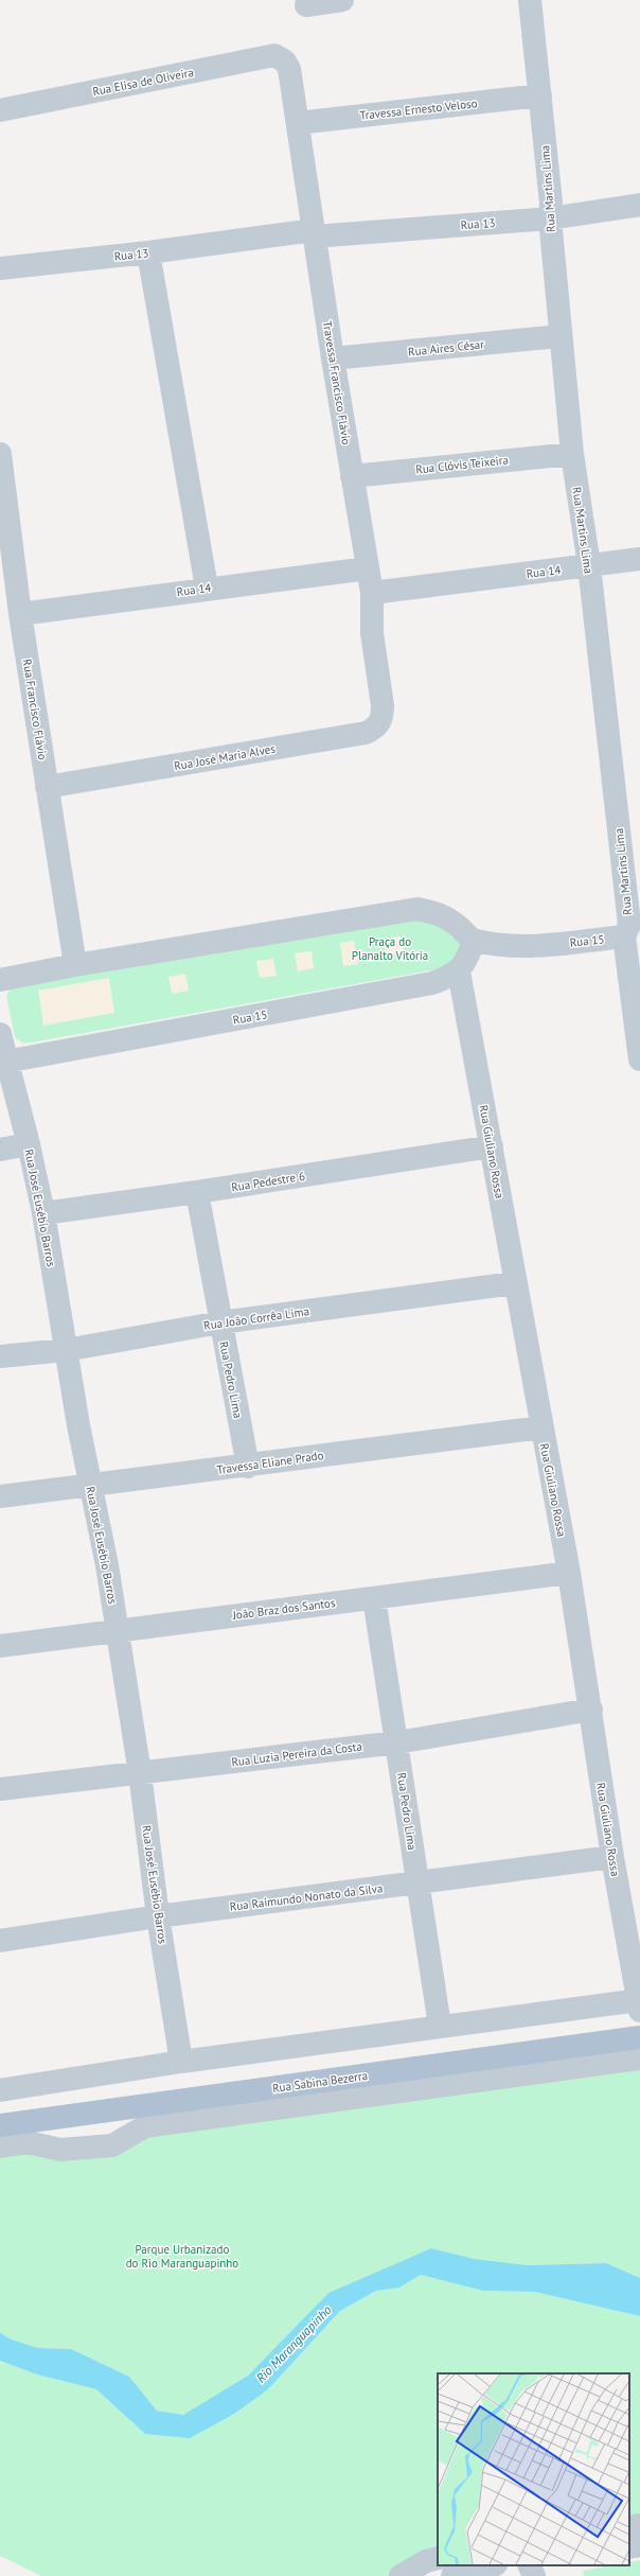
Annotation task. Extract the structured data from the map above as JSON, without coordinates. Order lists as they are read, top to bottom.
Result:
{
  "streets": {
    "main road": ["Rua Sabina Bezerra"],
    "street": [
      "Rua Elisa de Oliveira",
      "Travessa Ernesto Veloso",
      "Rua Martins Lima",
      "Rua 13",
      "Rua Aires César",
      "Travessa Francisco Flávio",
      "Rua Clóvis Teixeira",
      "Rua 14",
      "Rua Francisco Flávio",
      "Rua José Maria Alves",
      "Rua 15",
      "Rua Giuliano Rossa",
      "Rua Pedestre 6",
      "Rua José Eusébio Barros",
      "Rua João Corrêa Lima",
      "Rua Pedro Lima",
      "Travessa Eliane Prado",
      "João Braz dos Santos",
      "Rua Luzia Pereira da Costa",
      "Rua Raimundo Nonato da Silva"
    ]
  },
  "crossings": [
    ["Rua Elisa de Oliveira", "Travessa Francisco Flávio"],
    ["Travessa Ernesto Veloso", "Rua Martins Lima"],
    ["Travessa Ernesto Veloso", "Travessa Francisco Flávio"],
    ["Rua Martins Lima", "Rua 13"],
    ["Rua Martins Lima", "Rua Aires César"],
    ["Rua Martins Lima", "Rua Clóvis Teixeira"],
    ["Rua Martins Lima", "Rua 14"],
    ["Rua Martins Lima", "Rua 15"],
    ["Rua 13", "Travessa Francisco Flávio"],
    ["Rua Aires César", "Travessa Francisco Flávio"],
    ["Travessa Francisco Flávio", "Rua Clóvis Teixeira"],
    ["Travessa Francisco Flávio", "Rua 14"],
    ["Travessa Francisco Flávio", "Rua José Maria Alves"],
    ["Rua 14", "Rua Francisco Flávio"],
    ["Rua Francisco Flávio", "Rua José Maria Alves"],
    ["Rua 15", "Rua Giuliano Rossa"],
    ["Rua 15", "Rua José Eusébio Barros"],
    ["Rua Giuliano Rossa", "Rua Pedestre 6"],
    ["Rua Giuliano Rossa", "Rua João Corrêa Lima"],
    ["Rua Giuliano Rossa", "Travessa Eliane Prado"],
    ["Rua Giuliano Rossa", "João Braz dos Santos"],
    ["Rua Giuliano Rossa", "Rua Luzia Pereira da Costa"],
    ["Rua Giuliano Rossa", "Rua Raimundo Nonato da Silva"],
    ["Rua Pedestre 6", "Rua José Eusébio Barros"],
    ["Rua Pedestre 6", "Rua Pedro Lima"],
    ["Rua José Eusébio Barros", "Rua João Corrêa Lima"],
    ["Rua José Eusébio Barros", "Travessa Eliane Prado"],
    ["Rua José Eusébio Barros", "João Braz dos Santos"],
    ["Rua José Eusébio Barros", "Rua Luzia Pereira da Costa"],
    ["Rua José Eusébio Barros", "Rua Raimundo Nonato da Silva"],
    ["Rua João Corrêa Lima", "Rua Pedro Lima"],
    ["Rua Pedro Lima", "Travessa Eliane Prado"],
    ["Rua Pedro Lima", "João Braz dos Santos"],
    ["Rua Pedro Lima", "Rua Luzia Pereira da Costa"],
    ["Rua Pedro Lima", "Rua Raimundo Nonato da Silva"]
  ],
  "water": ["Rio Maranguapinho"],
  "parks": ["Praça do Planalto Vitória", "Parque Urbanizado do Rio Maranguapinho"]
}
